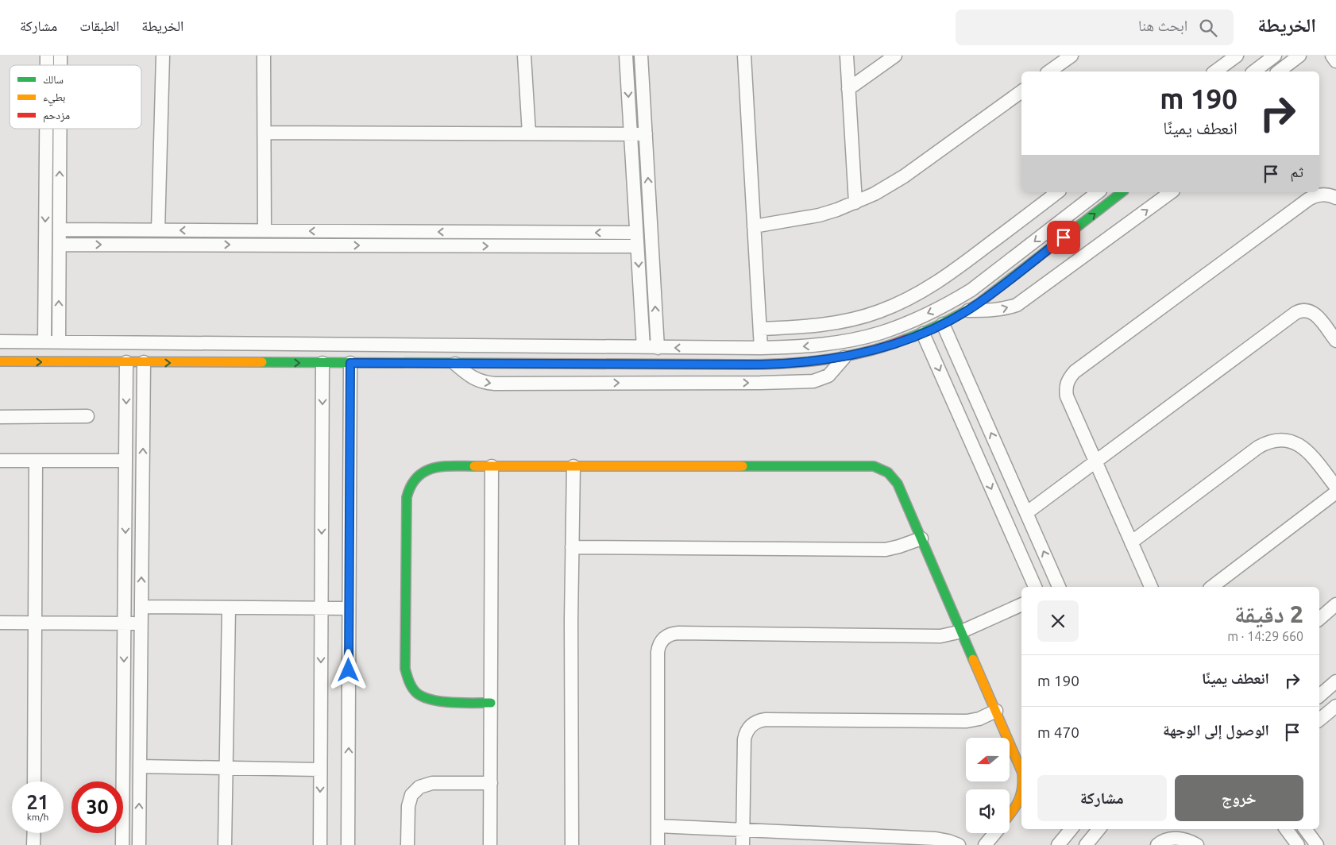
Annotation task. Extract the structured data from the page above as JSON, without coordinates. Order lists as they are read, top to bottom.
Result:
{
  "legend": ["سالك", "بطيء", "مزدحم"],
  "north": "left",
  "page": {
    "header": "الخريطة",
    "search": "ابحث هنا",
    "nav": ["الخريطة", "الطبقات", "مشاركة"],
    "turn": ["190 m", "انعطف يمينًا"],
    "then": "ثم",
    "heading": ["2 دقيقة", "660 m · 14:29"],
    "list": [
      {
        "name": "انعطف يمينًا",
        "value": "190 m"
      },
      {
        "name": "الوصول إلى الوجهة",
        "value": "470 m"
      }
    ],
    "buttons": ["خروج", "مشاركة"],
    "speed": "21 km/h",
    "limit": "30"
  }
}
